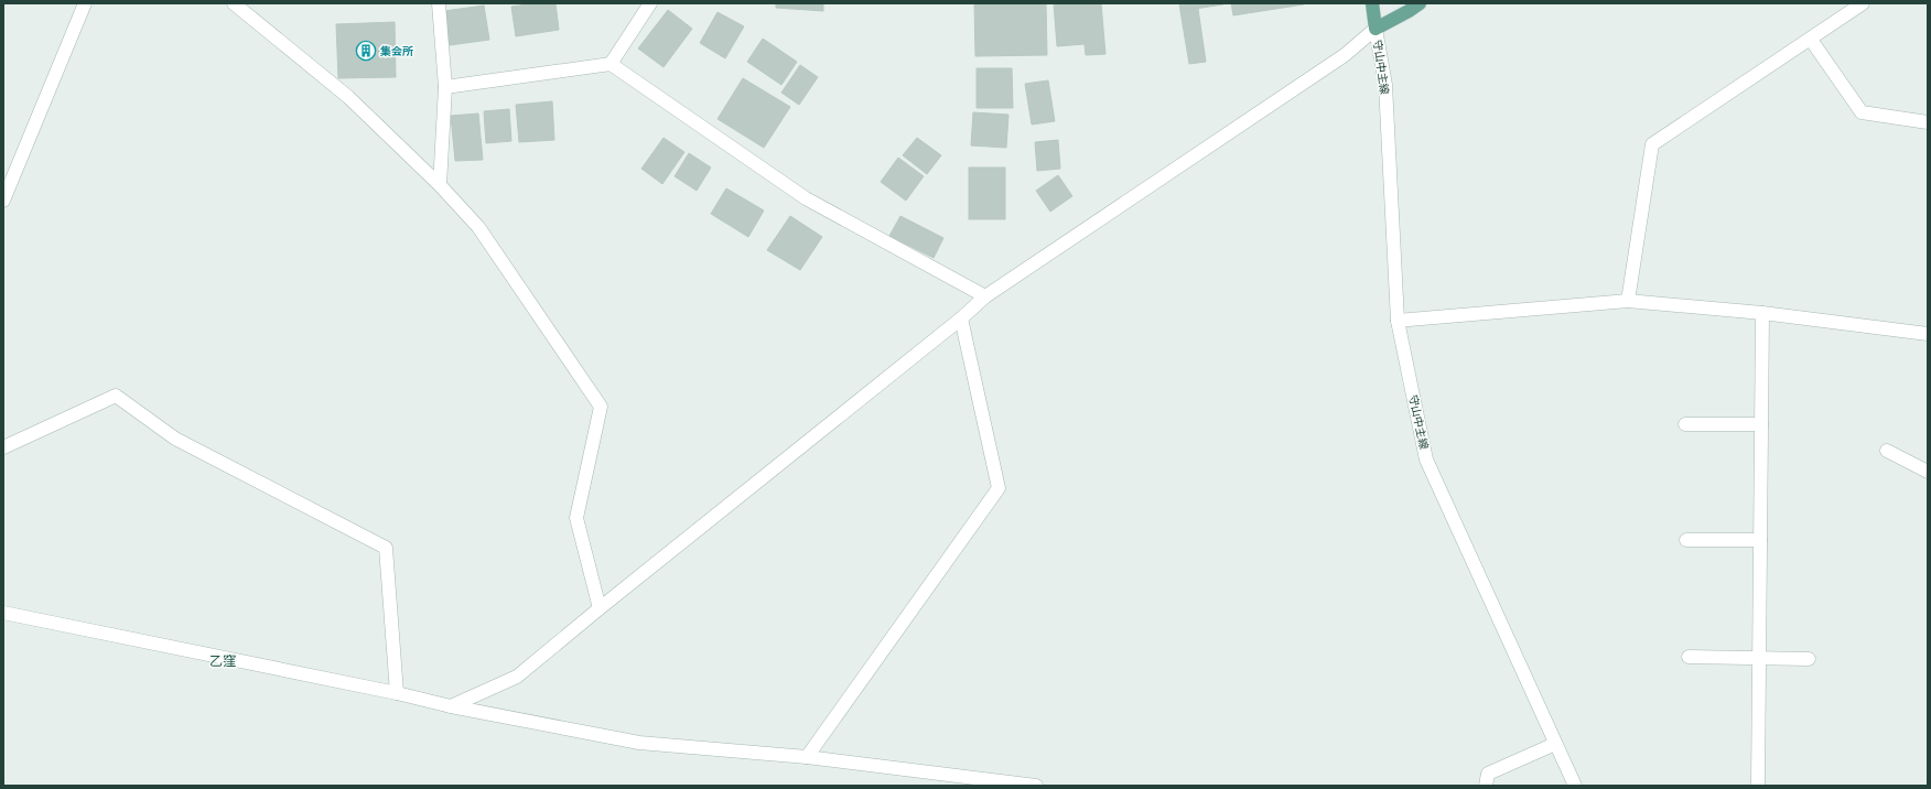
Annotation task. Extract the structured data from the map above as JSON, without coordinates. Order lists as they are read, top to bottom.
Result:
{
  "streets": {
    "street": ["守山中主線"]
  },
  "districts": ["乙窪"],
  "places": {
    "building": ["集会所"]
  }
}
